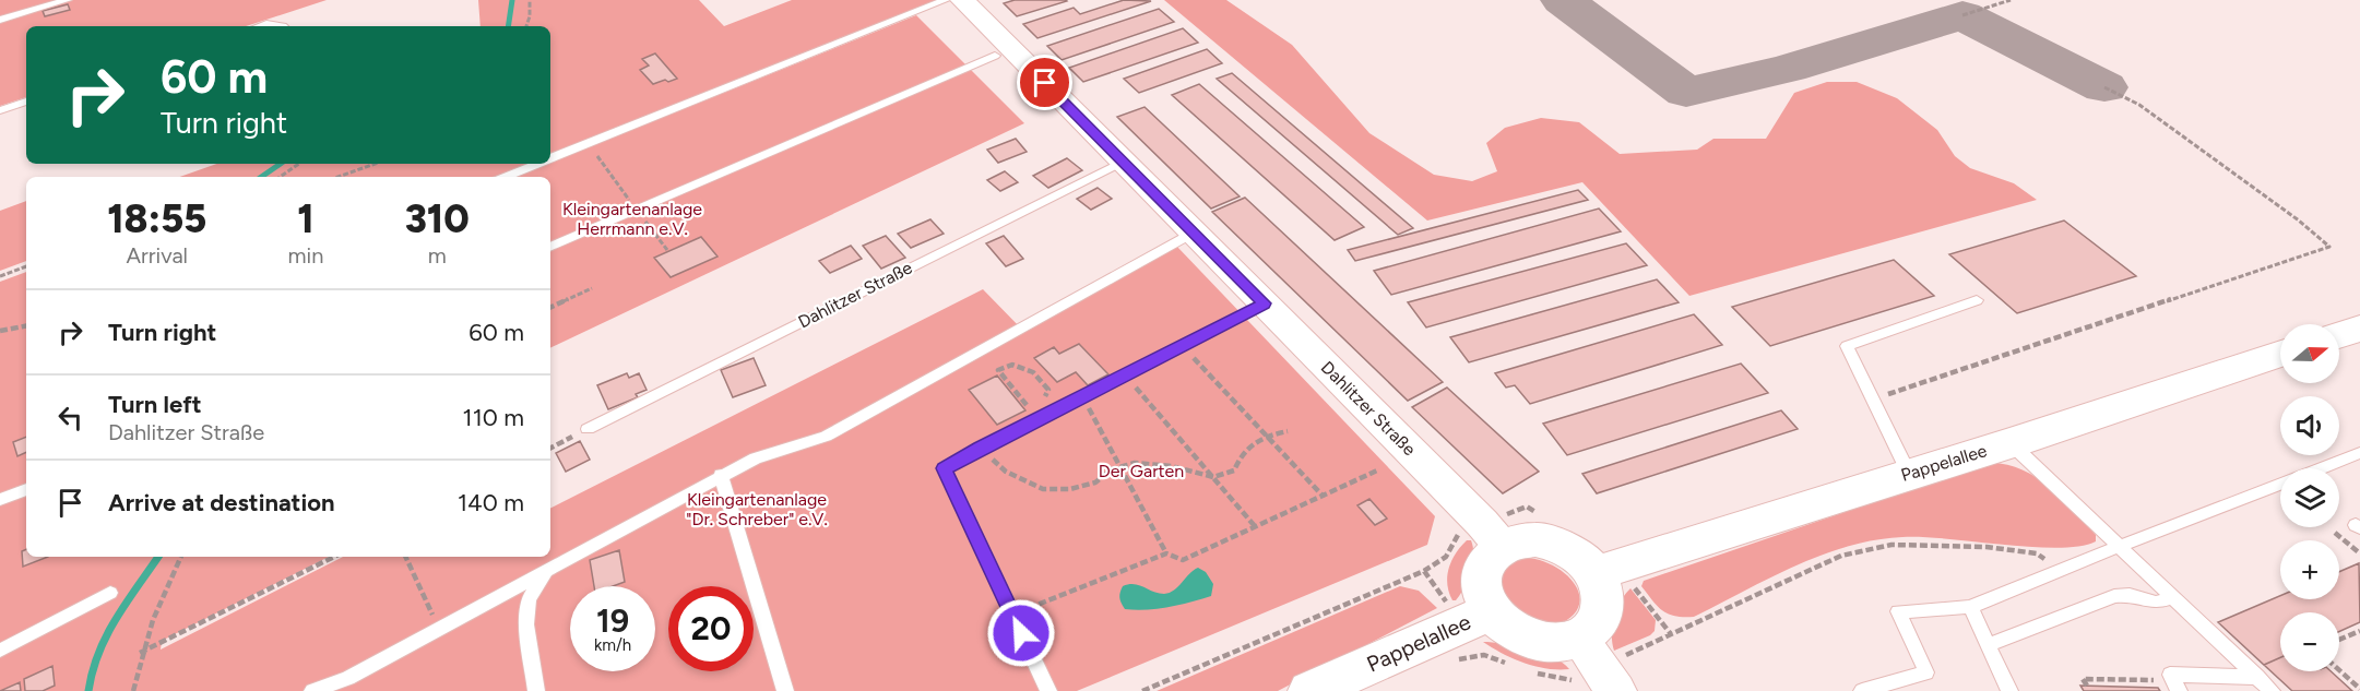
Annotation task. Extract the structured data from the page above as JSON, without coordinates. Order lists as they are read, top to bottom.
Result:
{
  "streets": {
    "main road": ["Pappelallee"],
    "street": ["Dahlitzer Straße"]
  },
  "crossings": [
    ["Dahlitzer Straße", "Pappelallee"]
  ],
  "parks": ["Kleingartenanlage Herrmann e.V.", "Der Garten", "Kleingartenanlage \"Dr. Schreber\" e.V."],
  "north": "right",
  "page": {
    "turn": ["60 m", "Turn right"],
    "eta": [
      "18:55",
      "Arrival",
      "1",
      "min",
      "310",
      "m"
    ],
    "list": [
      {
        "name": "Turn right",
        "value": "60 m"
      },
      {
        "name": "Turn left",
        "note": "Dahlitzer Straße",
        "value": "110 m"
      },
      {
        "name": "Arrive at destination",
        "value": "140 m"
      }
    ],
    "map_buttons": ["+", "−"],
    "speed": "19 km/h",
    "limit": "20"
  }
}
